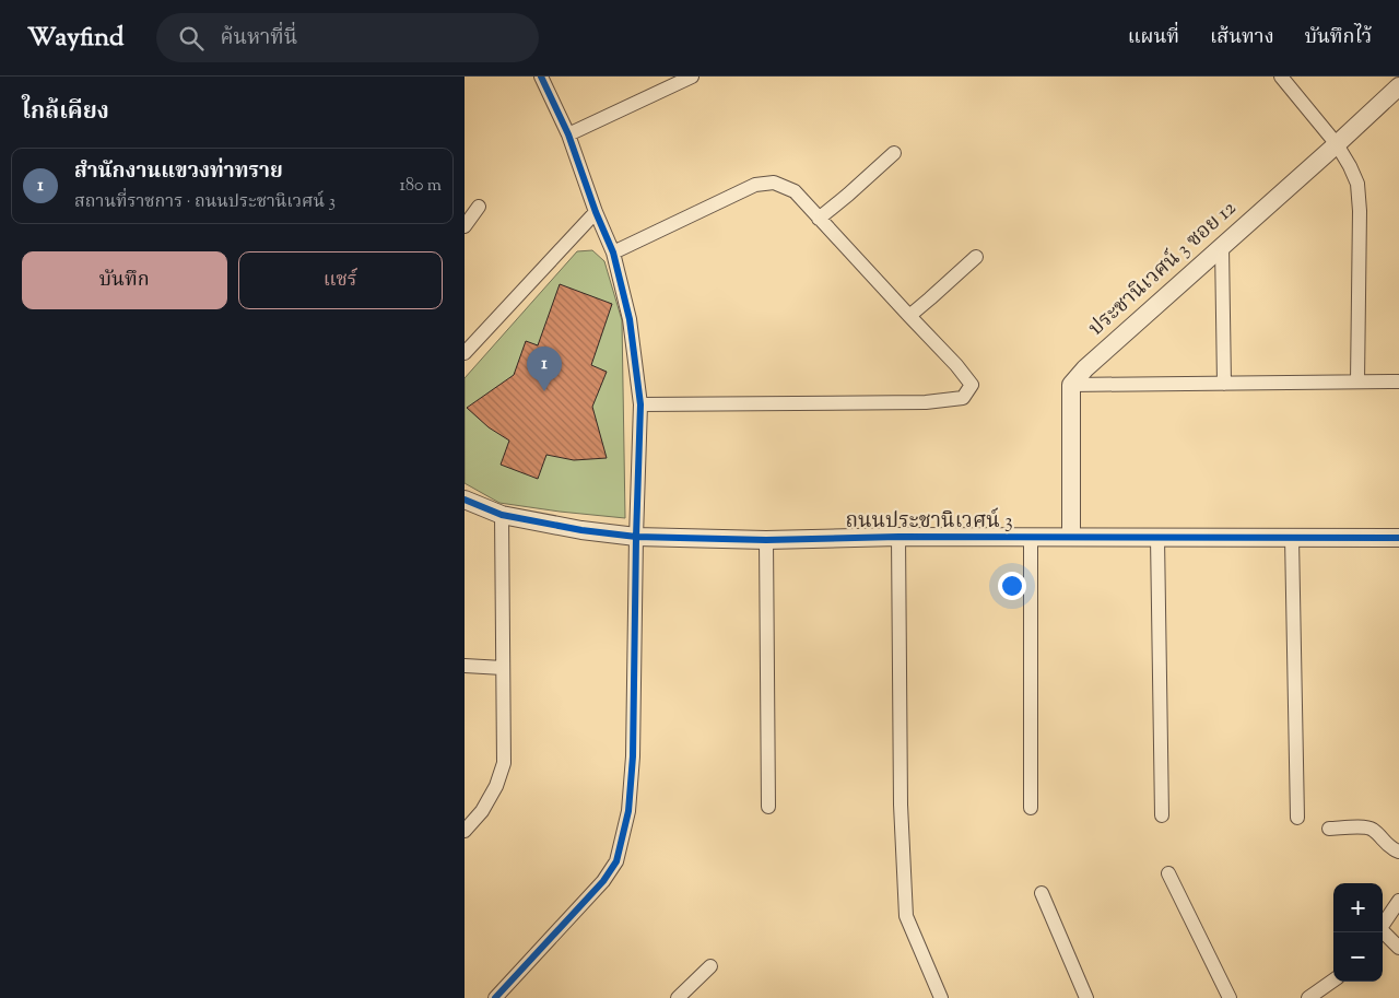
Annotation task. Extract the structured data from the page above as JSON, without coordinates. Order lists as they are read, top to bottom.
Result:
{
  "streets": {
    "street": ["ประชานิเวศน์ 3 ซอย 12", "ถนนประชานิเวศน์ 3"]
  },
  "page": {
    "header": "Wayfind",
    "search": "ค้นหาที่นี่",
    "nav": ["แผนที่", "เส้นทาง", "บันทึกไว้"],
    "heading": "ใกล้เคียง",
    "list": [
      {
        "mark": "1",
        "name": "สำนักงานแขวงท่าทราย",
        "note": "สถานที่ราชการ · ถนนประชานิเวศน์ 3",
        "value": "180 m"
      }
    ],
    "buttons": ["บันทึก", "แชร์"],
    "pins": "1",
    "map_buttons": ["+", "−"]
  }
}
